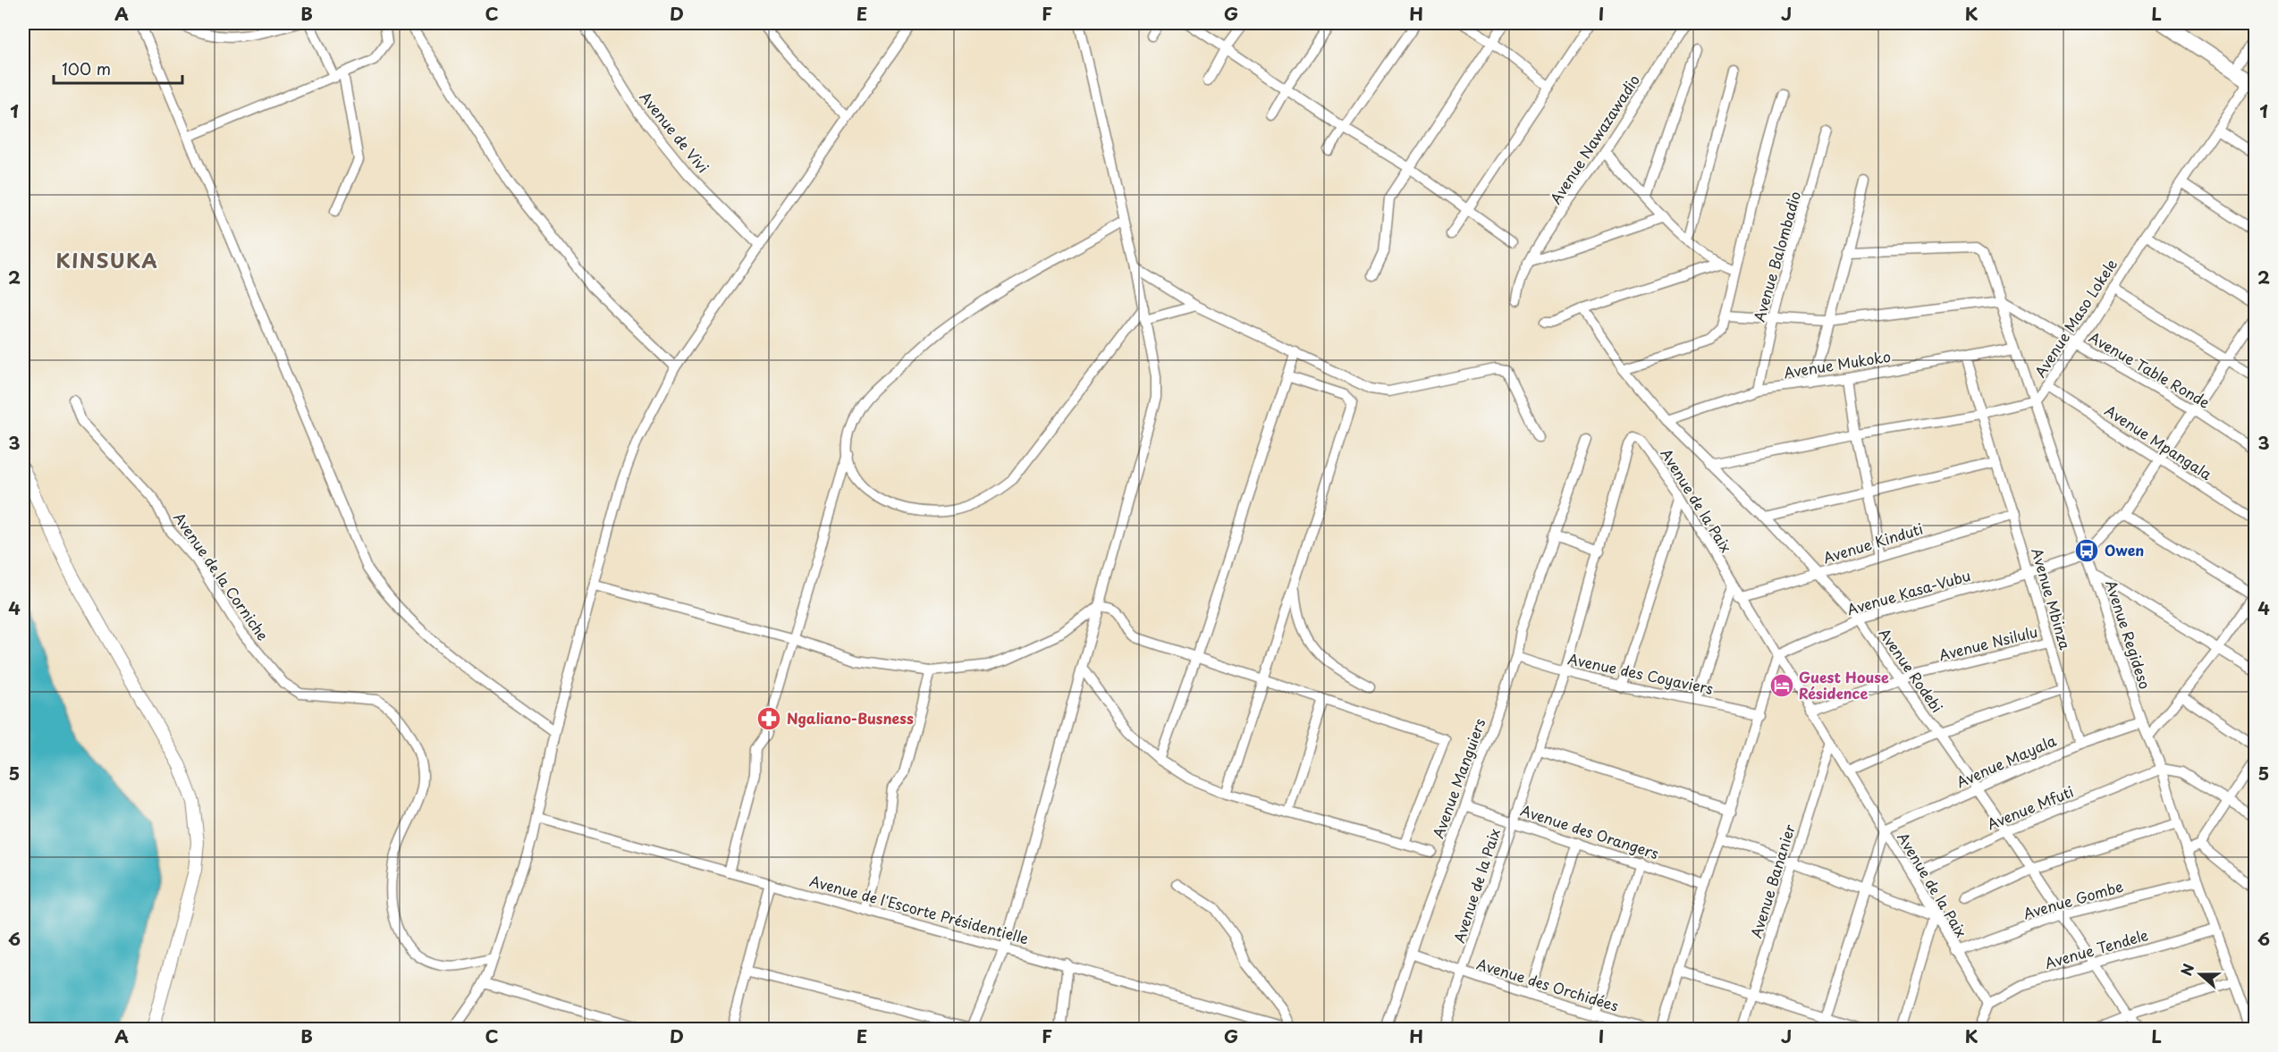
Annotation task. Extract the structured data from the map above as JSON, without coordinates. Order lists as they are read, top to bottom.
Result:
{
  "streets": {
    "street": [
      "Avenue de Vivi",
      "Avenue Nawazawadio",
      "Avenue Balombadio",
      "Avenue Maso Lokele",
      "Avenue Mukoko",
      "Avenue Table Ronde",
      "Avenue Mpangala",
      "Avenue de la Paix",
      "Avenue Kinduti",
      "Avenue de la Corniche",
      "Avenue Kasa-Vubu",
      "Avenue Mbinza",
      "Avenue Regideso",
      "Avenue Nsilulu",
      "Avenue Rodebi",
      "Avenue des Coyaviers",
      "Avenue Mayala",
      "Avenue Manguiers",
      "Avenue Mfuti",
      "Avenue des Orangers",
      "Avenue Bananier",
      "Avenue Gombe",
      "Avenue de l'Escorte Présidentielle",
      "Avenue Tendele",
      "Avenue des Orchidées"
    ]
  },
  "crossings": [
    ["Avenue Balombadio", "Avenue Mukoko"],
    ["Avenue Maso Lokele", "Avenue Table Ronde"],
    ["Avenue Maso Lokele", "Avenue Mpangala"],
    ["Avenue Maso Lokele", "Avenue Regideso"],
    ["Avenue Mukoko", "Avenue Mbinza"],
    ["Avenue Mukoko", "Avenue Regideso"],
    ["Avenue Mukoko", "Avenue Rodebi"],
    ["Avenue Table Ronde", "Avenue Kasa-Vubu"],
    ["Avenue Table Ronde", "Avenue Regideso"],
    ["Avenue Mpangala", "Avenue Kasa-Vubu"],
    ["Avenue de la Paix", "Avenue Kinduti"],
    ["Avenue de la Paix", "Avenue Kasa-Vubu"],
    ["Avenue de la Paix", "Avenue Nsilulu"],
    ["Avenue de la Paix", "Avenue des Coyaviers"],
    ["Avenue de la Paix", "Avenue Mayala"],
    ["Avenue de la Paix", "Avenue Mfuti"],
    ["Avenue de la Paix", "Avenue des Orangers"],
    ["Avenue de la Paix", "Avenue Bananier"],
    ["Avenue de la Paix", "Avenue Gombe"],
    ["Avenue de la Paix", "Avenue Tendele"],
    ["Avenue de la Paix", "Avenue des Orchidées"],
    ["Avenue Kinduti", "Avenue Mbinza"],
    ["Avenue Kinduti", "Avenue Rodebi"],
    ["Avenue Kasa-Vubu", "Avenue Mbinza"],
    ["Avenue Kasa-Vubu", "Avenue Regideso"],
    ["Avenue Kasa-Vubu", "Avenue Rodebi"],
    ["Avenue Mbinza", "Avenue Nsilulu"],
    ["Avenue Mbinza", "Avenue Mayala"],
    ["Avenue Regideso", "Avenue Mayala"],
    ["Avenue Regideso", "Avenue Mfuti"],
    ["Avenue Regideso", "Avenue Gombe"],
    ["Avenue Regideso", "Avenue Tendele"],
    ["Avenue Nsilulu", "Avenue Rodebi"],
    ["Avenue Rodebi", "Avenue Mayala"],
    ["Avenue Rodebi", "Avenue Mfuti"],
    ["Avenue Rodebi", "Avenue Gombe"],
    ["Avenue Rodebi", "Avenue Tendele"],
    ["Avenue des Coyaviers", "Avenue Manguiers"],
    ["Avenue Manguiers", "Avenue des Orangers"],
    ["Avenue Manguiers", "Avenue des Orchidées"]
  ],
  "districts": ["KINSUKA"],
  "places": {
    "bus stop": ["Owen"],
    "hotel": ["Guest House Résidence"],
    "pharmacy": ["Ngaliano-Busness"]
  },
  "scale_bar": "100 m",
  "north": "left",
  "grid": {
    "columns": [
      "A",
      "B",
      "C",
      "D",
      "E",
      "F",
      "G",
      "H",
      "I",
      "J",
      "K",
      "L"
    ],
    "rows": [
      "1",
      "2",
      "3",
      "4",
      "5",
      "6"
    ]
  }
}
